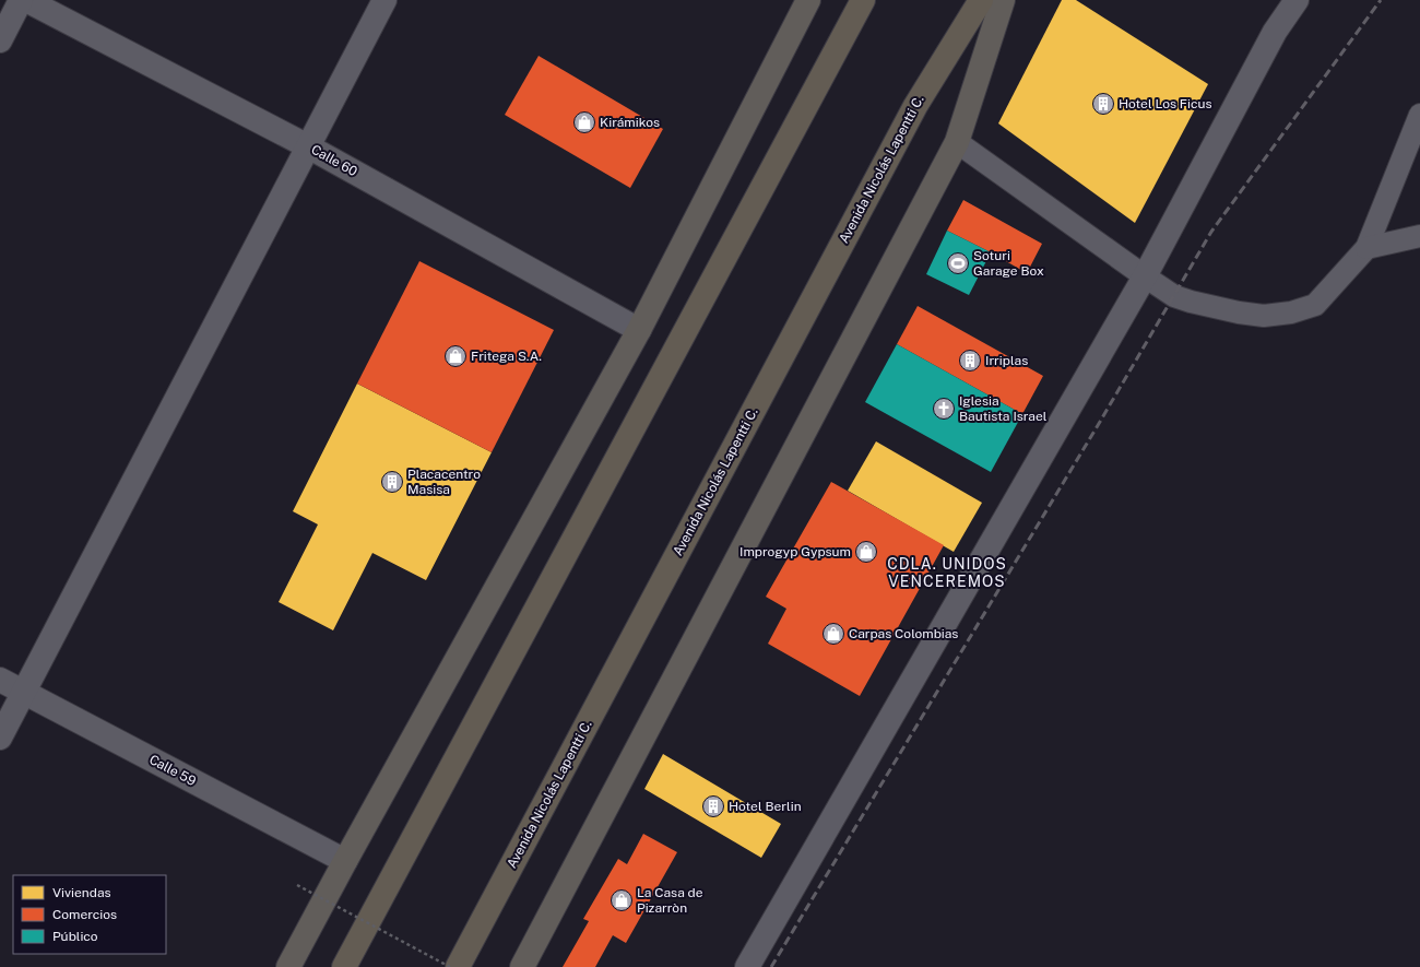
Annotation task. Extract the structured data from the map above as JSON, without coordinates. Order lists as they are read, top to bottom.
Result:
{
  "streets": {
    "highway": ["Avenida Nicolás Lapentti C."],
    "street": ["Calle 60", "Calle 59"]
  },
  "districts": ["CDLA. UNIDOS VENCEREMOS"],
  "places": {
    "building": [
      "Hotel Los Ficus",
      "Irriplas",
      "Placacentro Masisa",
      "Hotel Berlin"
    ],
    "shop": [
      "Kirámikos",
      "Fritega S.A.",
      "Improgyp Gypsum",
      "Carpas Colombias",
      "La Casa de Pizarròn"
    ],
    "sports": ["Soturi Garage Box"],
    "church": ["Iglesia Bautista Israel"]
  },
  "legend": ["Viviendas", "Comercios", "Público"]
}
